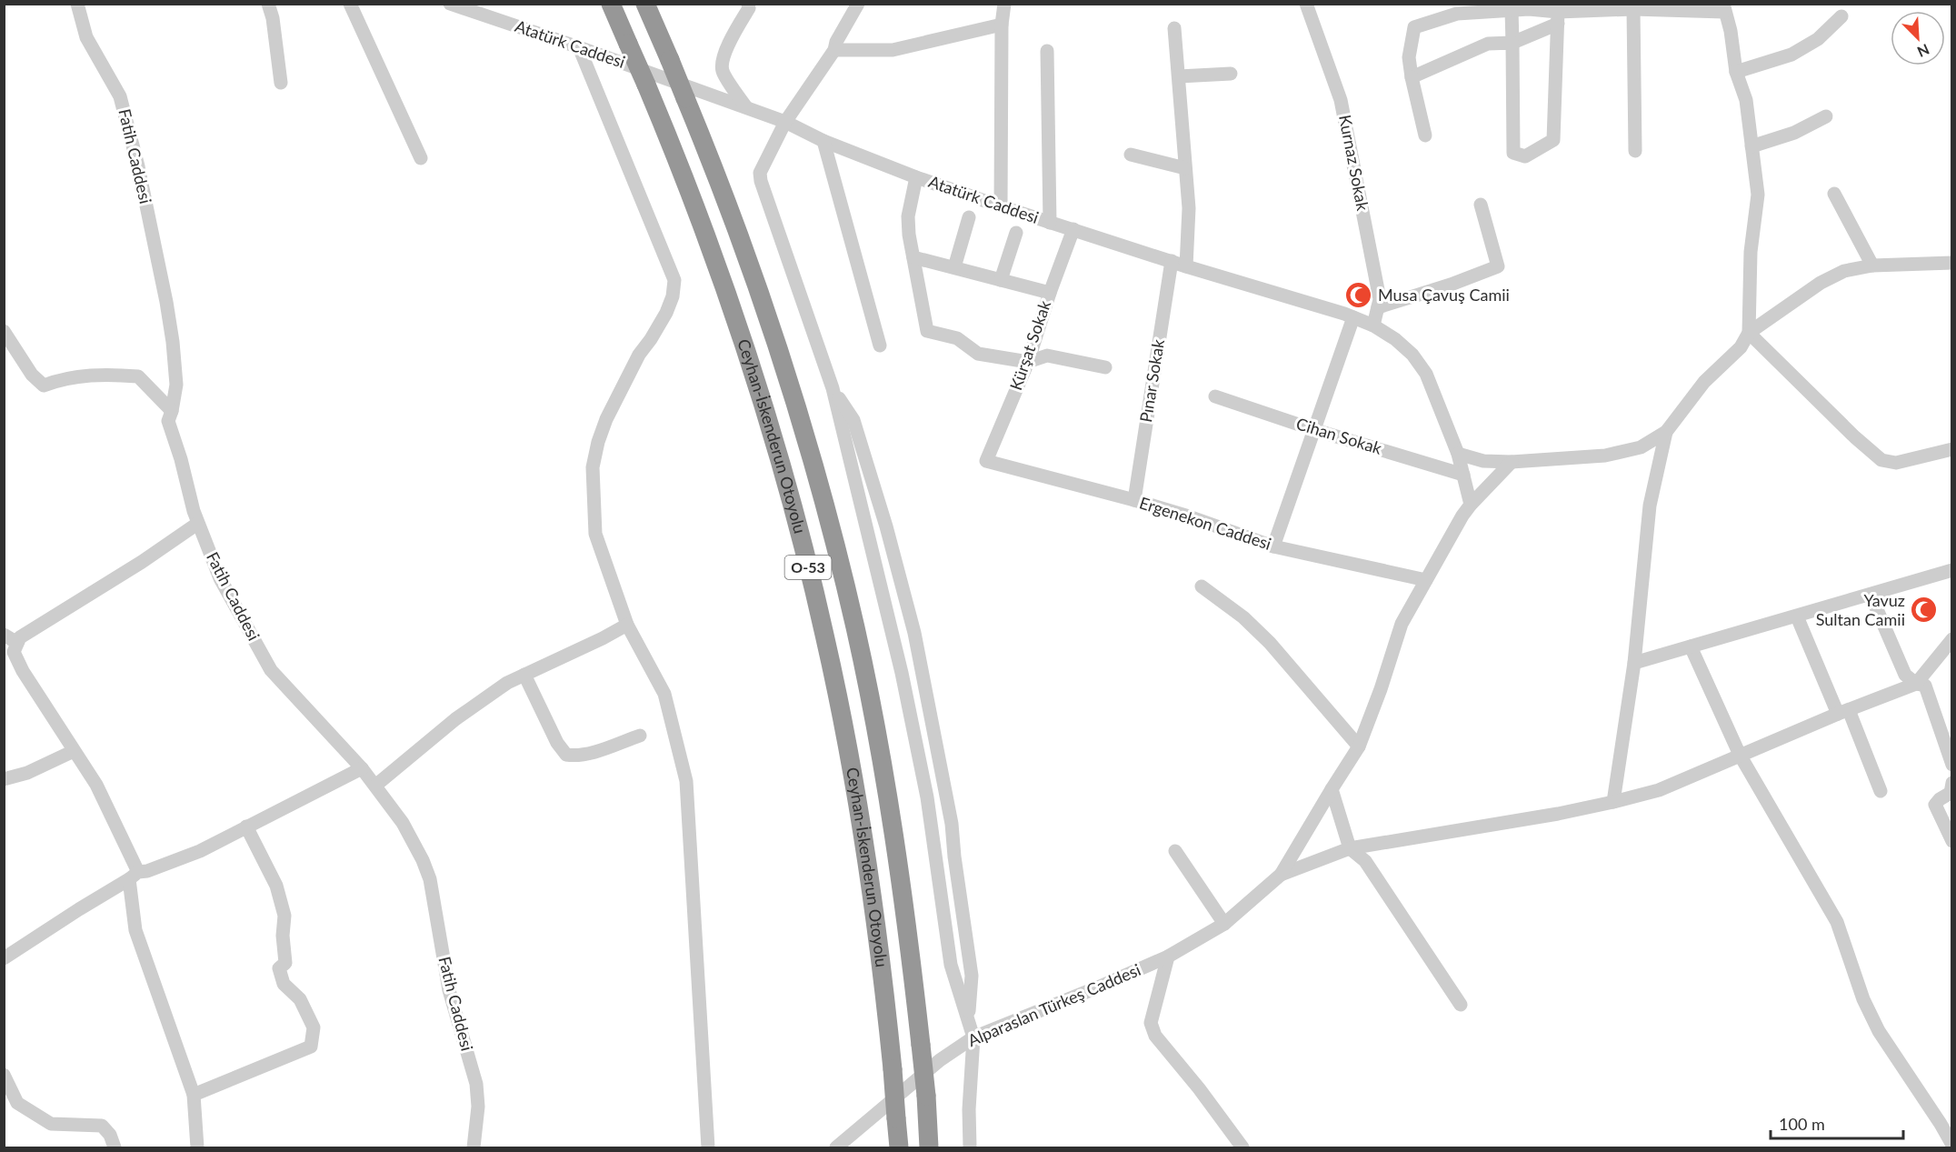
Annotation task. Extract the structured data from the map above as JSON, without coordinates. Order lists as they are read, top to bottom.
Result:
{
  "streets": {
    "highway": ["Ceyhan-İskenderun Otoyolu", "O-53"],
    "street": [
      "Atatürk Caddesi",
      "Fatih Caddesi",
      "Kurnaz Sokak",
      "Kürşat Sokak",
      "Pınar Sokak",
      "Cihan Sokak",
      "Ergenekon Caddesi",
      "Alparaslan Türkeş Caddesi"
    ]
  },
  "crossings": [
    ["Atatürk Caddesi", "Kurnaz Sokak"],
    ["Atatürk Caddesi", "Kürşat Sokak"],
    ["Atatürk Caddesi", "Pınar Sokak"],
    ["Atatürk Caddesi", "Cihan Sokak"],
    ["Kürşat Sokak", "Ergenekon Caddesi"],
    ["Pınar Sokak", "Ergenekon Caddesi"]
  ],
  "places": {
    "mosque": ["Musa Çavuş Camii", "Yavuz Sultan Camii"]
  },
  "scale_bar": "100 m",
  "north": "bottom right"
}
